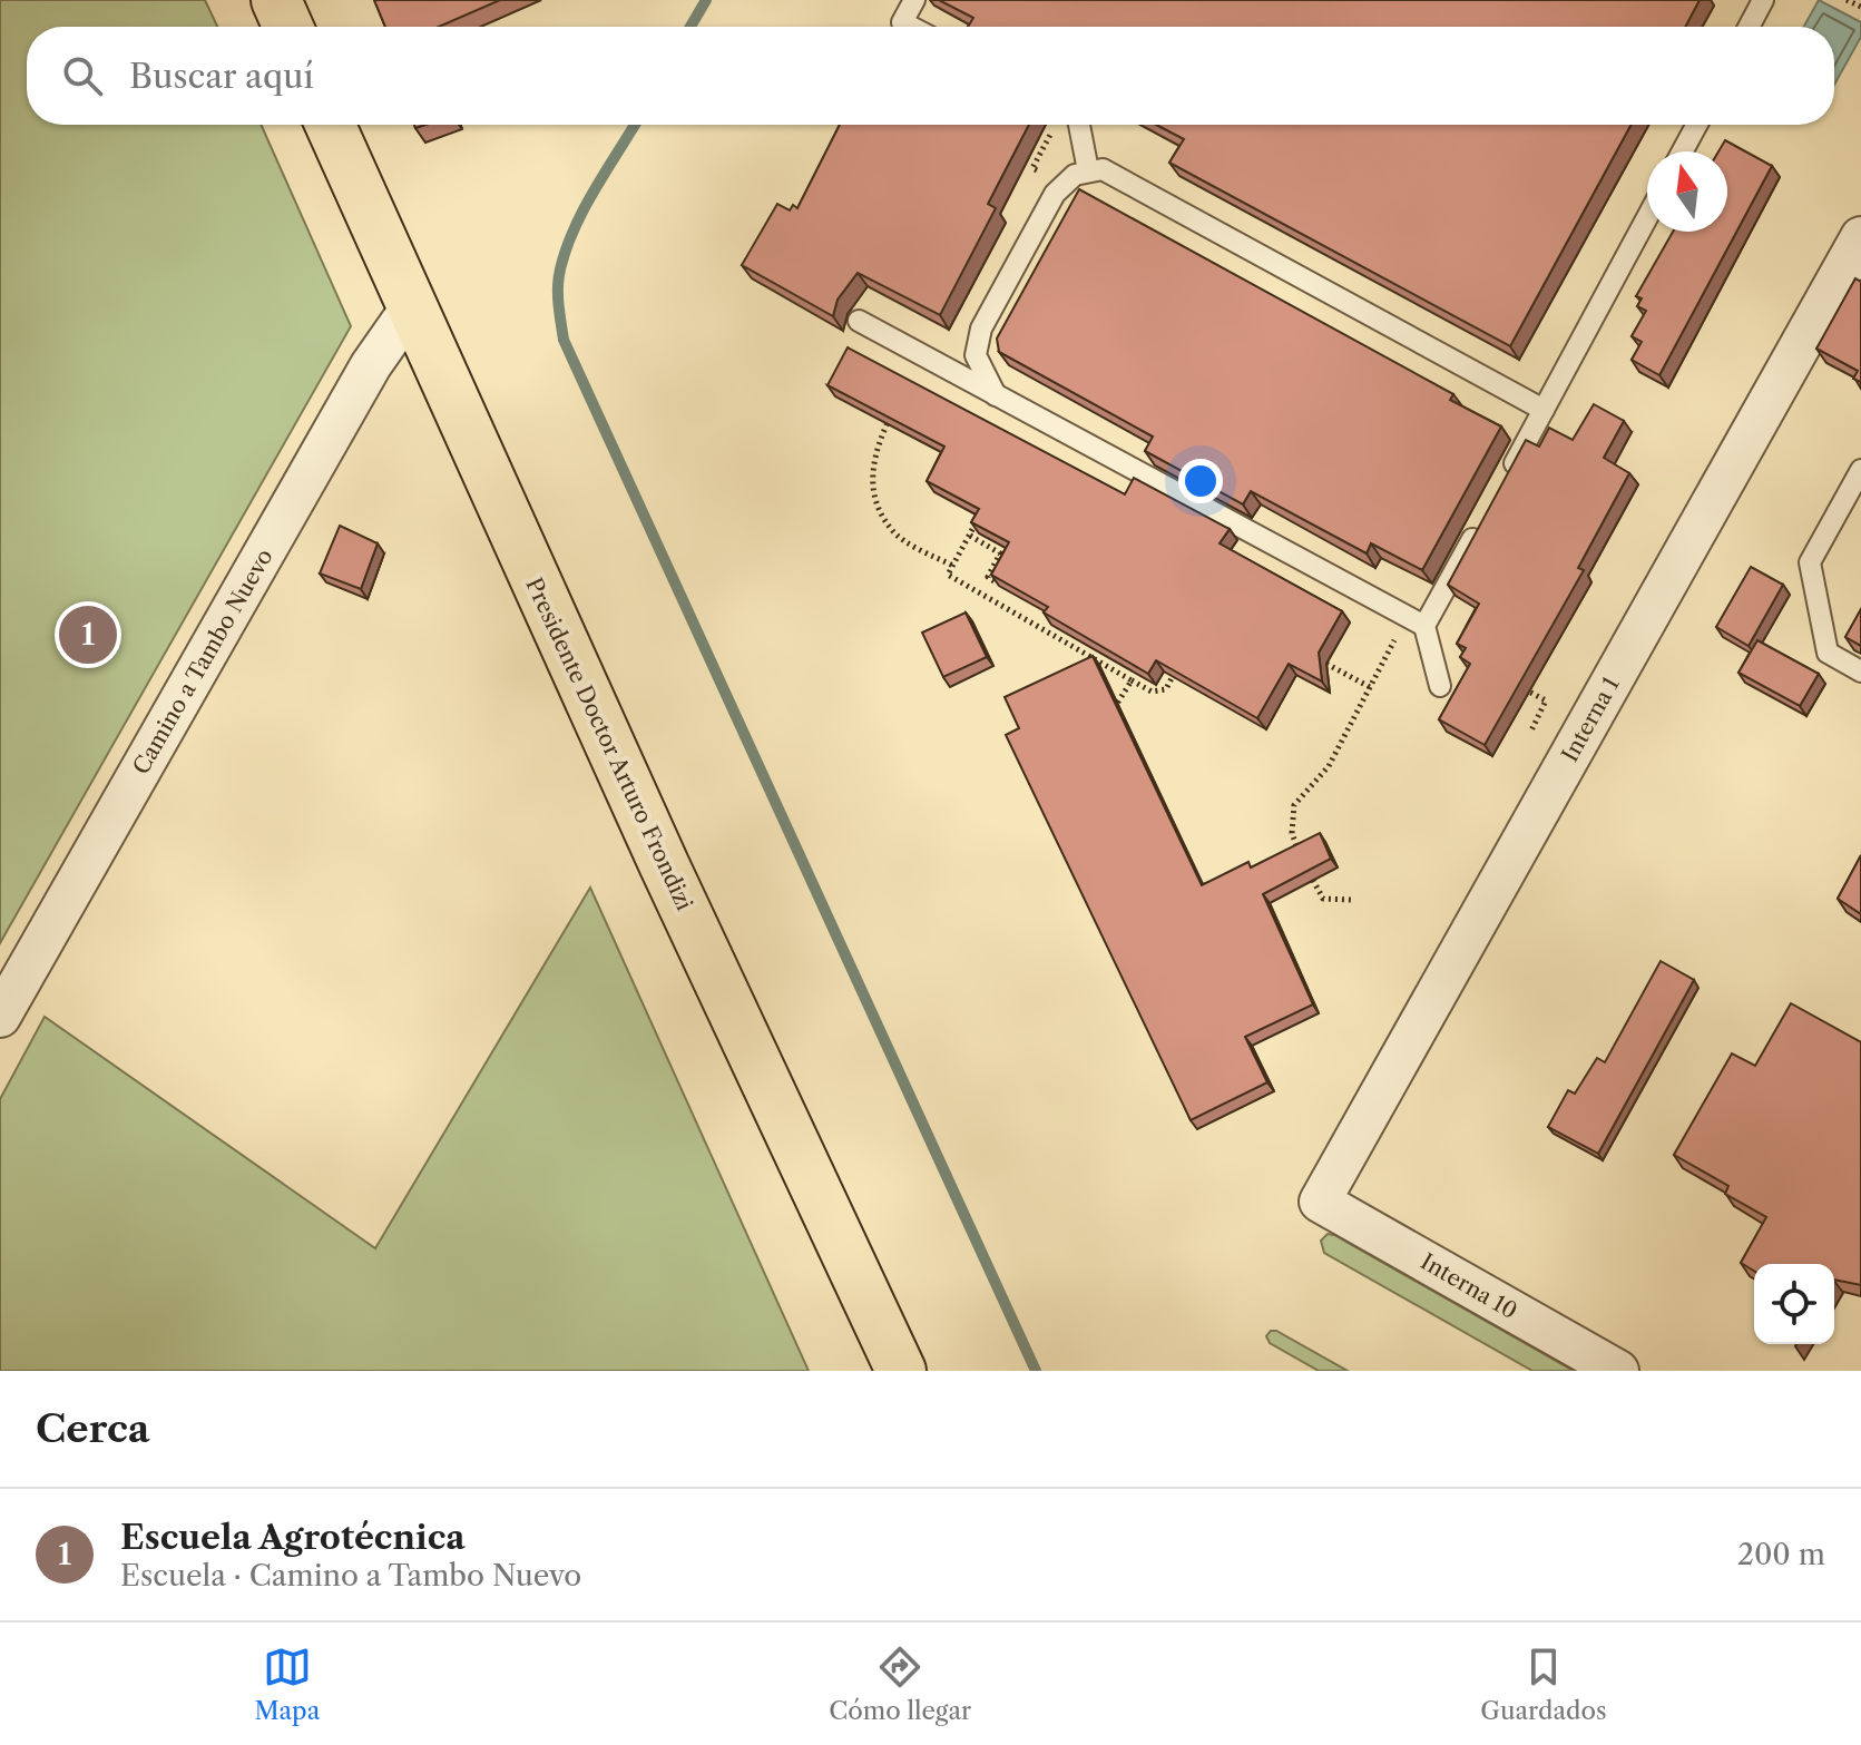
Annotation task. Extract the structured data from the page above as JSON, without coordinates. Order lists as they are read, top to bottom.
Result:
{
  "streets": {
    "main road": ["Presidente Doctor Arturo Frondizi"],
    "street": ["Camino a Tambo Nuevo", "Interna 1", "Interna 10"]
  },
  "crossings": [
    ["Camino a Tambo Nuevo", "Presidente Doctor Arturo Frondizi"],
    ["Interna 1", "Interna 10"]
  ],
  "north": "top",
  "page": {
    "search": "Buscar aquí",
    "pins": "1",
    "heading": "Cerca",
    "list": [
      {
        "mark": "1",
        "name": "Escuela Agrotécnica",
        "note": "Escuela · Camino a Tambo Nuevo",
        "value": "200 m"
      }
    ],
    "nav": ["Mapa", "Cómo llegar", "Guardados"]
  }
}
